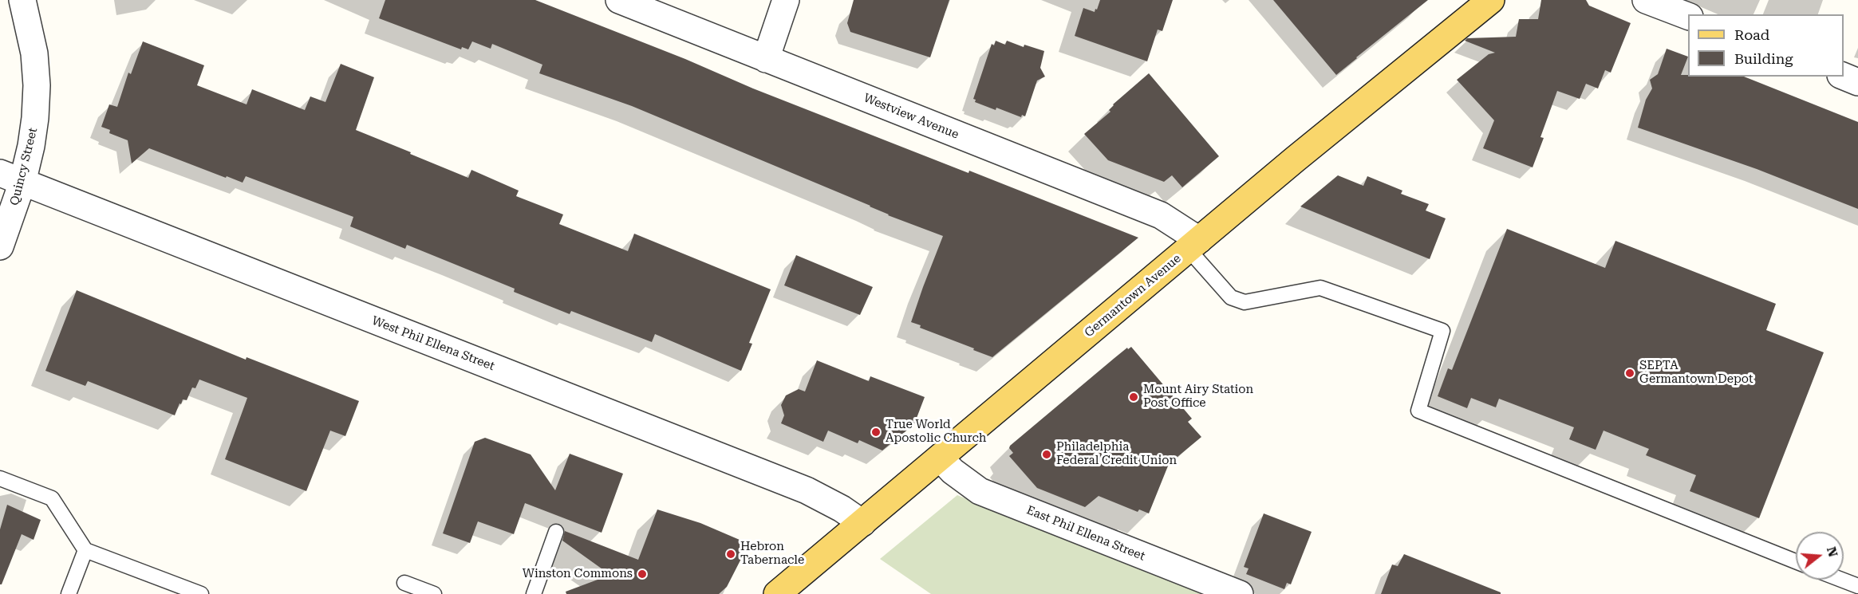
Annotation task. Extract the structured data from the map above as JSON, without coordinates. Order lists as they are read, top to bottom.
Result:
{
  "streets": {
    "main road": ["Germantown Avenue"],
    "street": [
      "Westview Avenue",
      "Quincy Street",
      "West Phil Ellena Street",
      "East Phil Ellena Street"
    ]
  },
  "crossings": [
    ["Westview Avenue", "Germantown Avenue"],
    ["Quincy Street", "West Phil Ellena Street"],
    ["Germantown Avenue", "West Phil Ellena Street"],
    ["Germantown Avenue", "East Phil Ellena Street"]
  ],
  "places": [
    "SEPTA Germantown Depot",
    "Mount Airy Station Post Office",
    "True World Apostolic Church",
    "Philadelphia Federal Credit Union",
    "Hebron Tabernacle",
    "Winston Commons"
  ],
  "legend": ["Road", "Building"],
  "north": "right"
}
